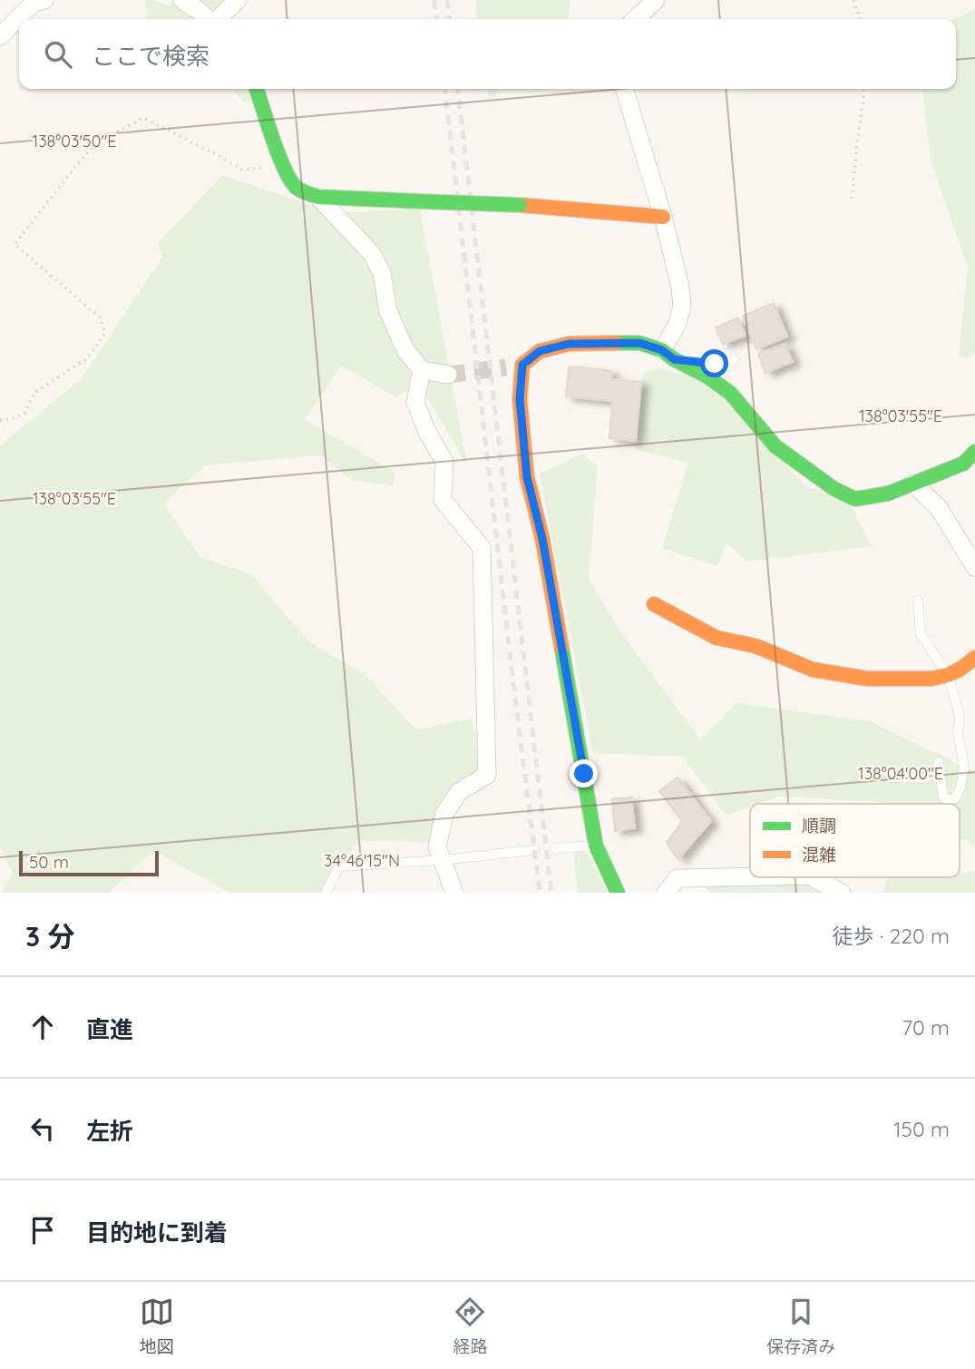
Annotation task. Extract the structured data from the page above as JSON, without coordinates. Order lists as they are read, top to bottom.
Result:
{
  "legend": ["順調", "混雑"],
  "scale_bar": "50 m",
  "page": {
    "search": "ここで検索",
    "scale": "50 m",
    "heading": ["3 分", "徒歩 · 220 m"],
    "list": [
      ["直進", "70 m"],
      ["左折", "150 m"],
      "目的地に到着"
    ],
    "nav": ["地図", "経路", "保存済み"]
  },
  "coordinates": [
    "138°03'50\"E",
    "138°03'55\"E",
    "138°04'00\"E",
    "34°46'15\"N"
  ]
}
